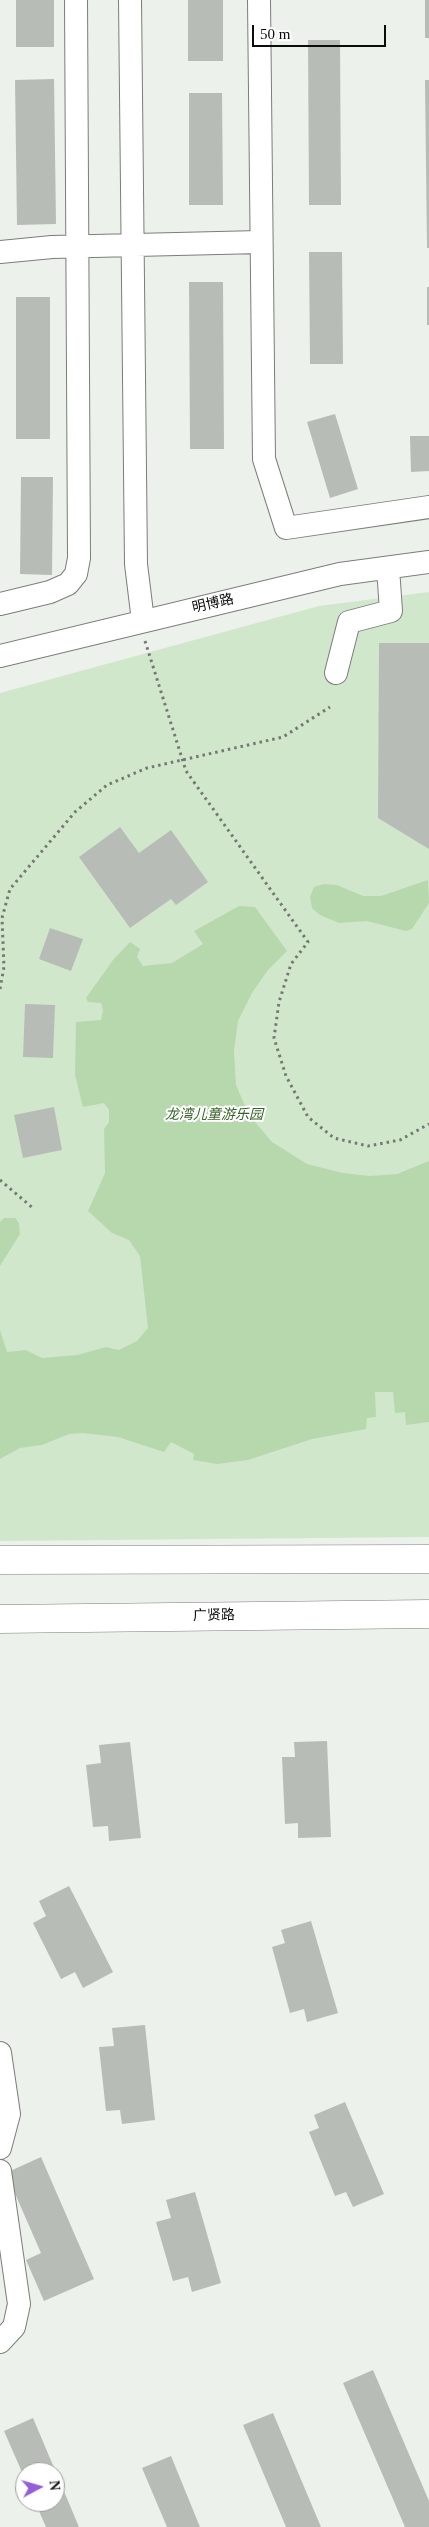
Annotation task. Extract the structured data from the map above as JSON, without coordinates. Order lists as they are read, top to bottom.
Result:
{
  "streets": {
    "main road": ["广贤路"],
    "street": ["明博路"]
  },
  "parks": ["龙湾儿童游乐园"],
  "scale_bar": "50 m",
  "north": "right"
}
